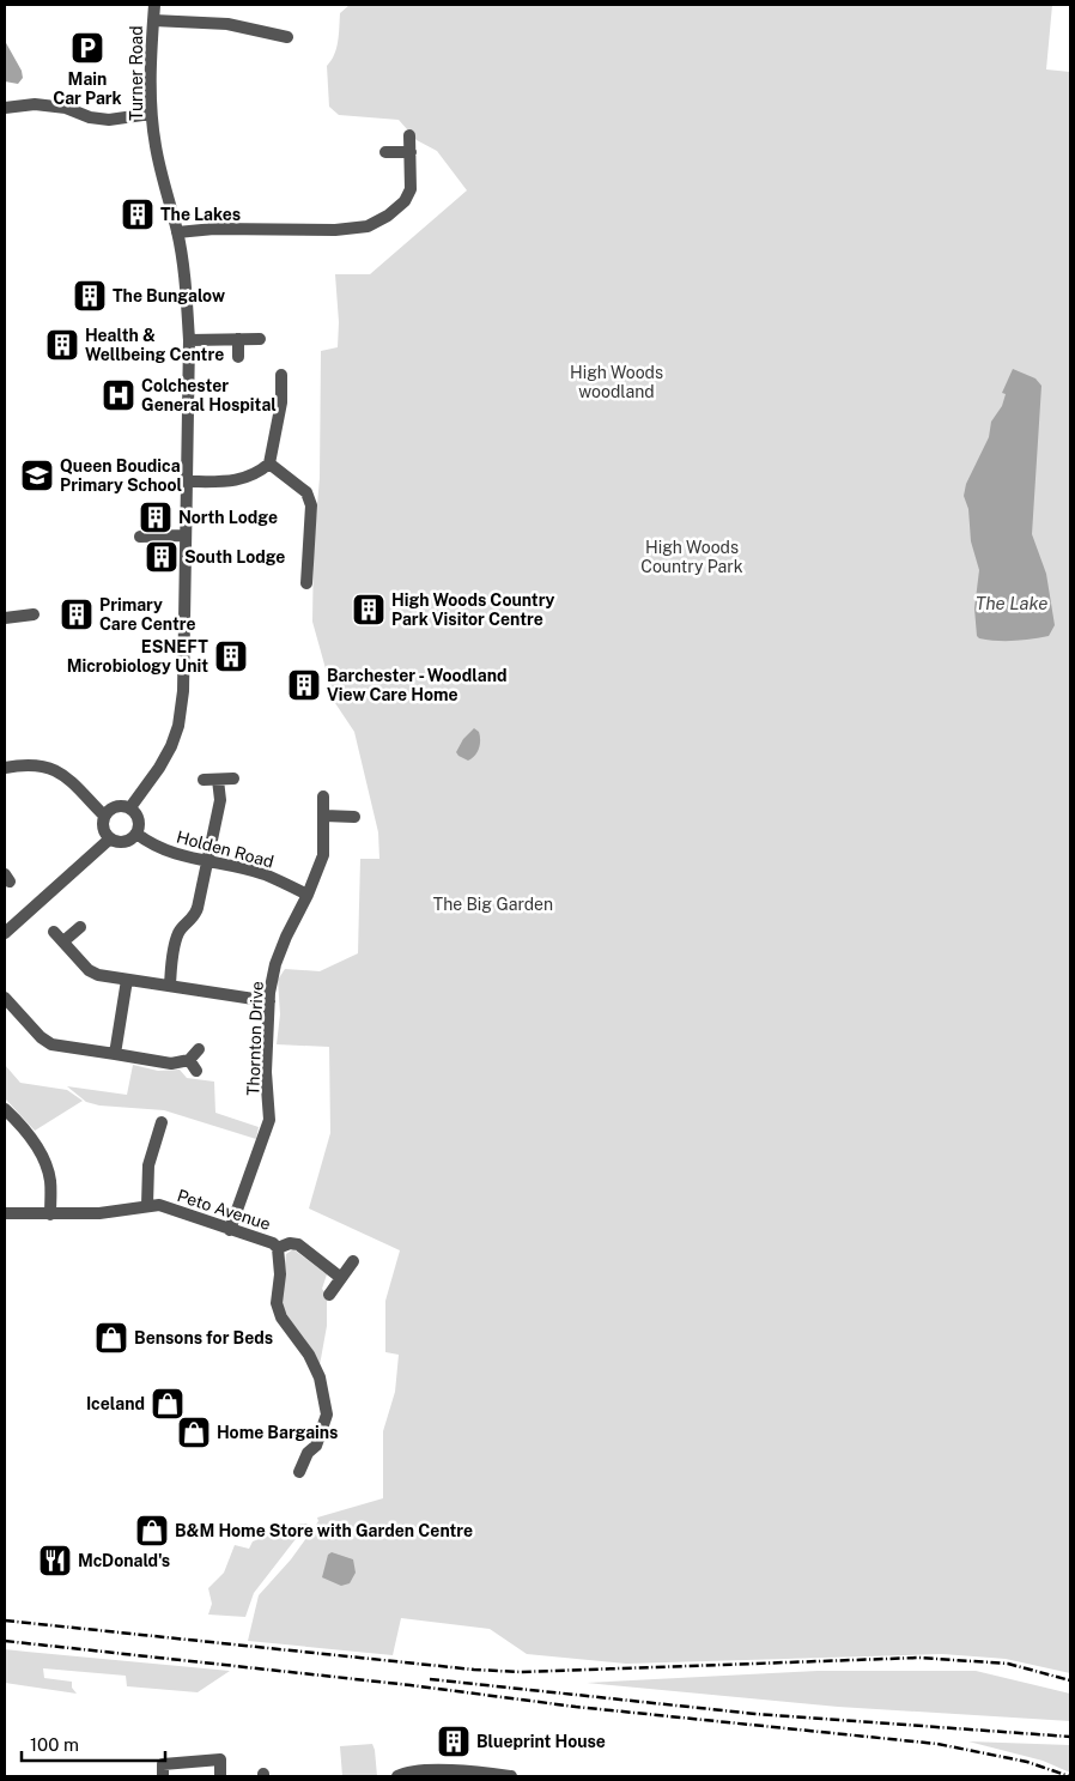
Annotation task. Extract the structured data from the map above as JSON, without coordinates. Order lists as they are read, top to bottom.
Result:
{
  "streets": {
    "street": [
      "Turner Road",
      "Holden Road",
      "Thornton Drive",
      "Peto Avenue"
    ]
  },
  "crossings": [
    ["Turner Road", "Holden Road"],
    ["Holden Road", "Thornton Drive"],
    ["Thornton Drive", "Peto Avenue"]
  ],
  "water": ["The Lake"],
  "parks": ["High Woods woodland", "High Woods Country Park", "The Big Garden"],
  "places": {
    "parking": ["Main Car Park"],
    "building": [
      "The Lakes",
      "The Bungalow",
      "Health & Wellbeing Centre",
      "North Lodge",
      "South Lodge",
      "High Woods Country Park Visitor Centre",
      "Primary Care Centre",
      "ESNEFT Microbiology Unit",
      "Barchester - Woodland View Care Home",
      "Blueprint House"
    ],
    "hospital": ["Colchester General Hospital"],
    "school or university": ["Queen Boudica Primary School"],
    "shop": [
      "Bensons for Beds",
      "Iceland",
      "Home Bargains",
      "B&M Home Store with Garden Centre"
    ],
    "restaurant": ["McDonald's"]
  },
  "scale_bar": "100 m"
}
